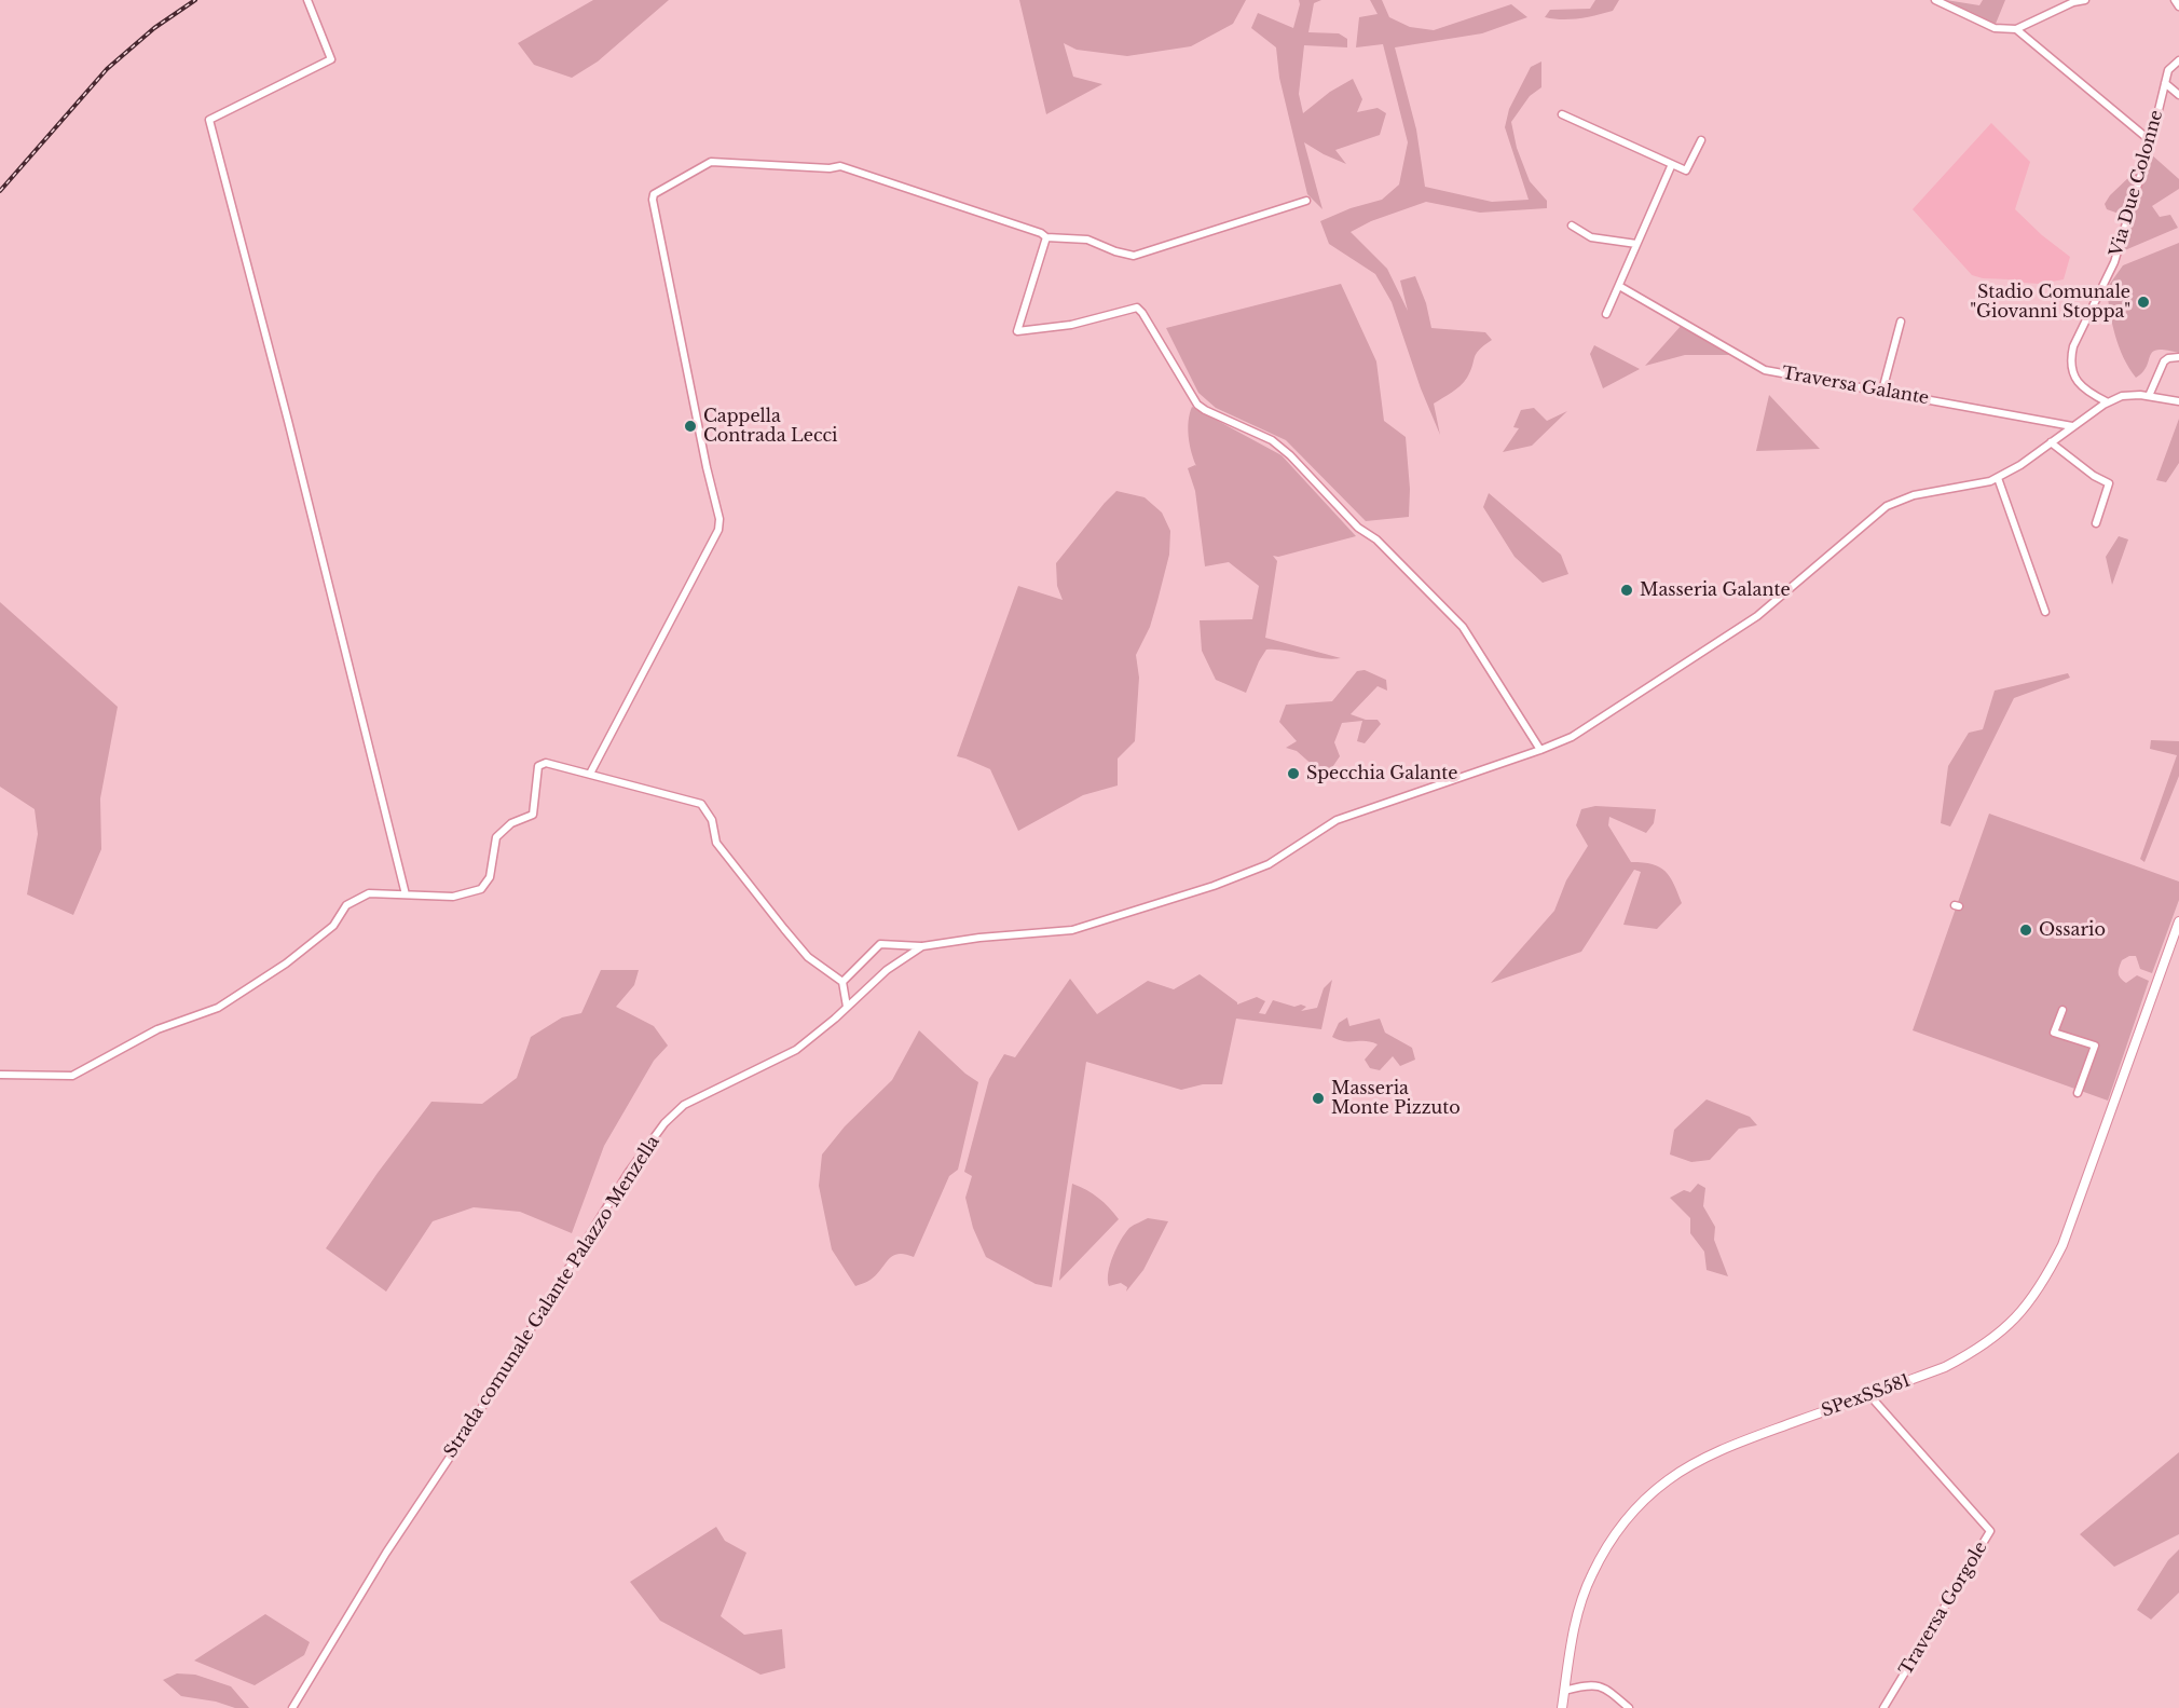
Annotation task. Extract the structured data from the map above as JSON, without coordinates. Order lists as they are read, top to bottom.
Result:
{
  "streets": {
    "main road": ["SPexSS581"],
    "street": [
      "Via Due Colonne",
      "Traversa Galante",
      "Strada comunale Galante Palazzo Menzella",
      "Traversa Gorgole"
    ]
  },
  "crossings": [
    ["Via Due Colonne", "Strada comunale Galante Palazzo Menzella"],
    ["Traversa Galante", "Strada comunale Galante Palazzo Menzella"],
    ["SPexSS581", "Traversa Gorgole"]
  ],
  "places": [
    "Stadio Comunale \"Giovanni Stoppa\"",
    "Cappella Contrada Lecci",
    "Masseria Galante",
    "Specchia Galante",
    "Ossario",
    "Masseria Monte Pizzuto"
  ]
}
